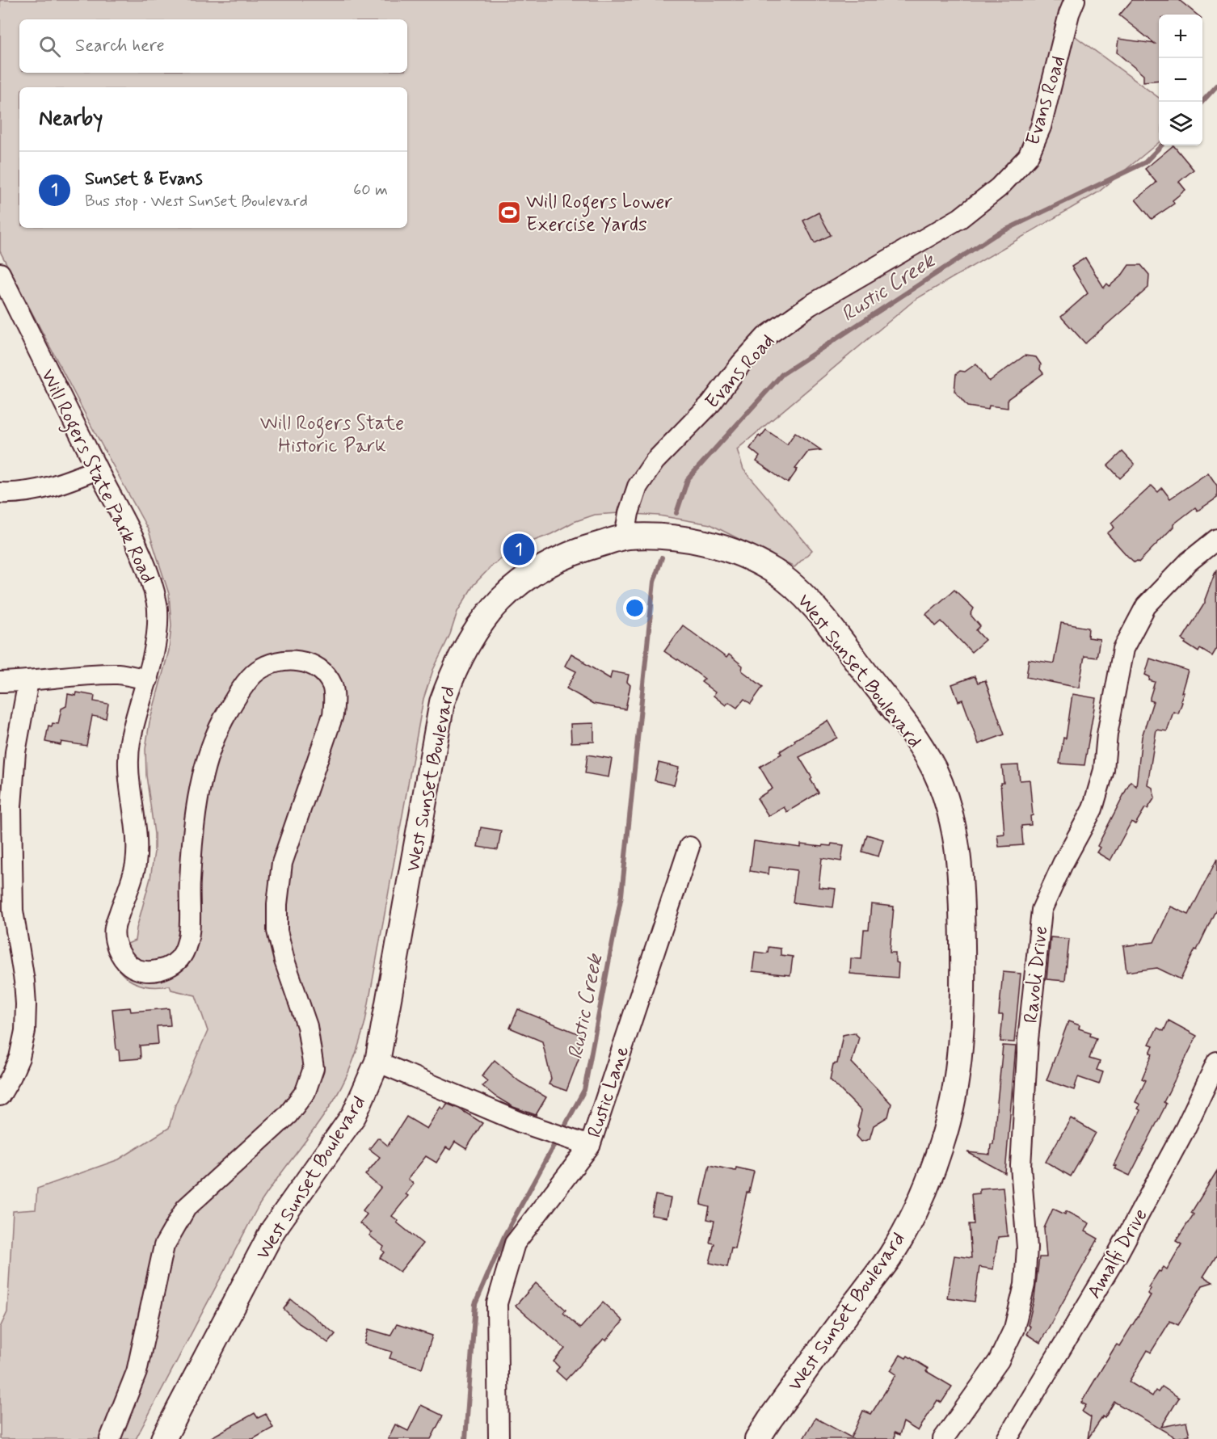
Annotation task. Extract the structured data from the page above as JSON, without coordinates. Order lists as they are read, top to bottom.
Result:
{
  "streets": {
    "main road": ["West Sunset Boulevard"],
    "street": [
      "Evans Road",
      "Will Rogers State Park Road",
      "Ravoli Drive",
      "Rustic Lane",
      "Amalfi Drive"
    ]
  },
  "crossings": [
    ["Evans Road", "West Sunset Boulevard"],
    ["West Sunset Boulevard", "Rustic Lane"]
  ],
  "water": ["Rustic Creek"],
  "parks": ["Will Rogers State Historic Park"],
  "places": {
    "sports": ["Will Rogers Lower Exercise Yards"]
  },
  "page": {
    "map_buttons": ["+", "−"],
    "search": "Search here",
    "heading": "Nearby",
    "list": [
      {
        "mark": "1",
        "name": "Sunset & Evans",
        "note": "Bus stop · West Sunset Boulevard",
        "value": "60 m"
      }
    ],
    "pins": "1"
  }
}
